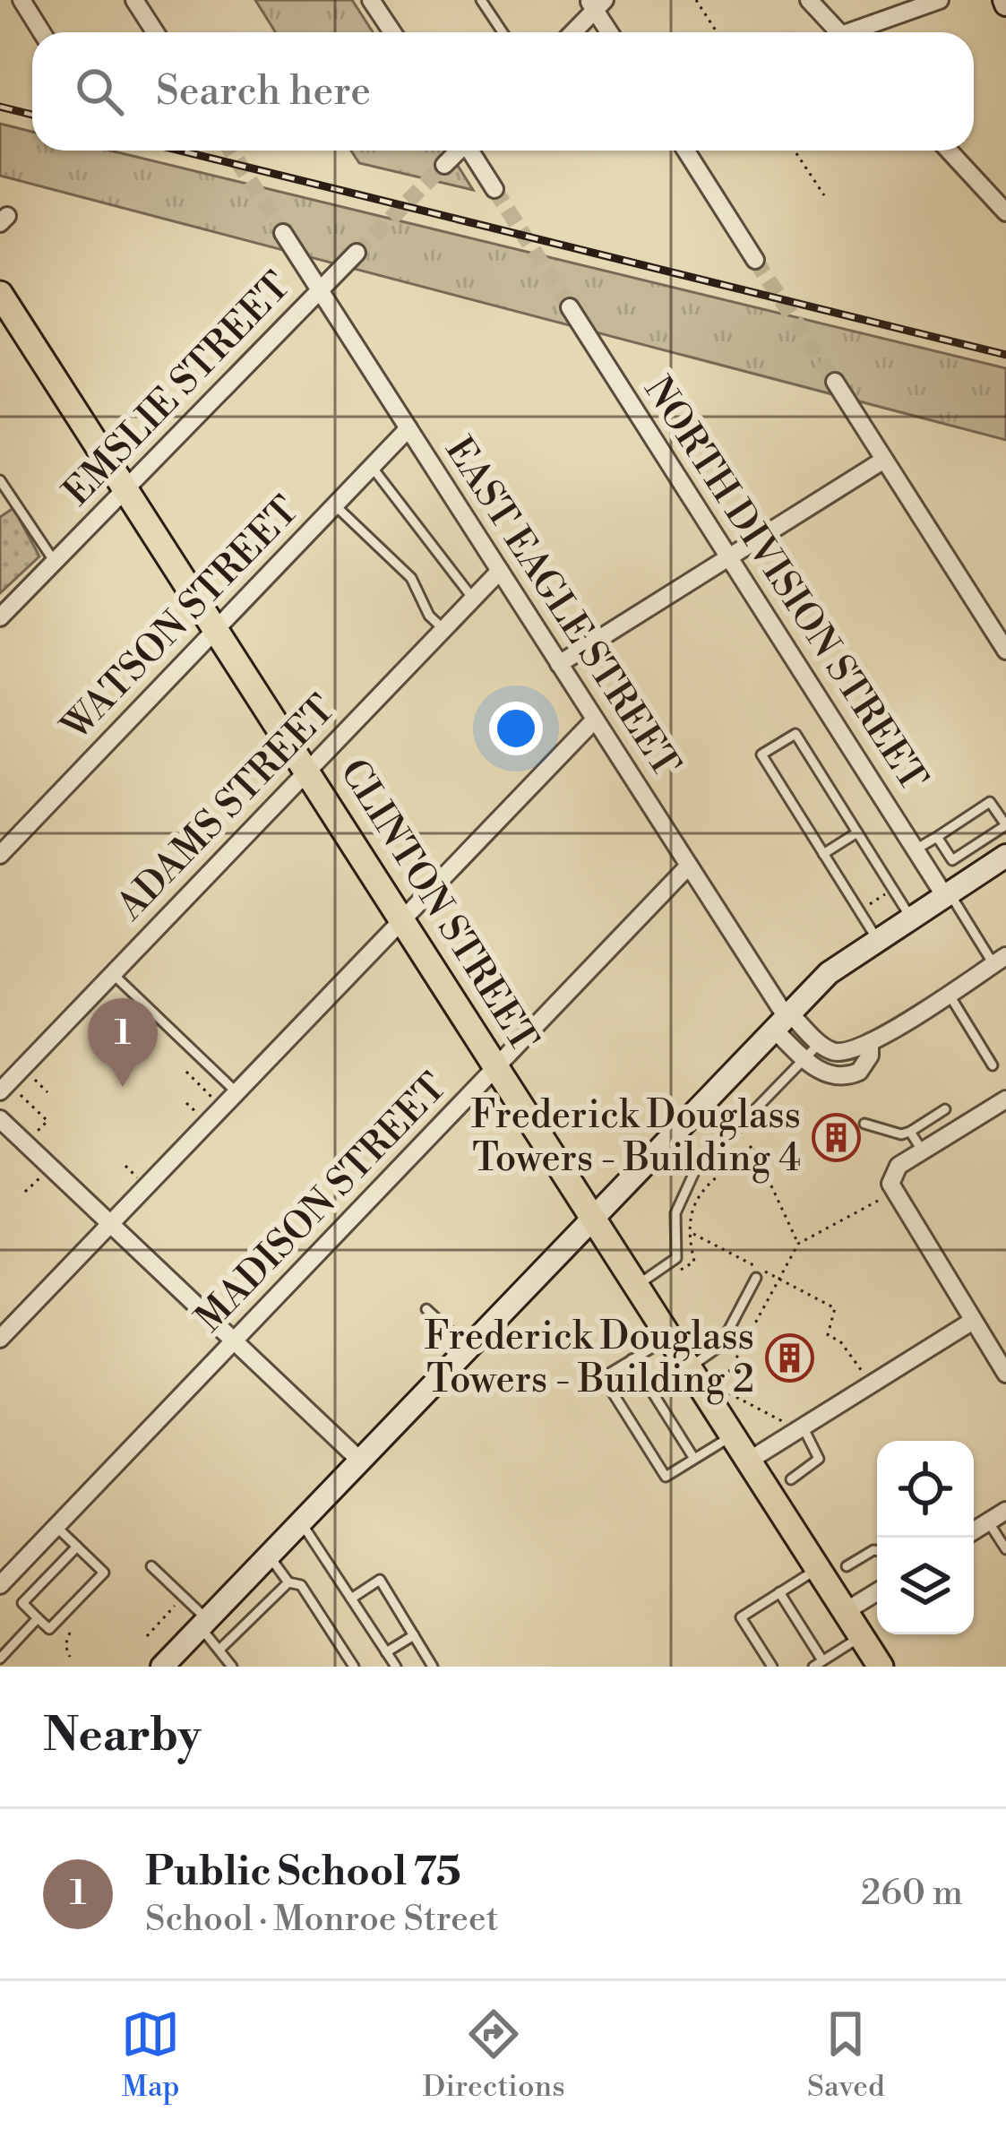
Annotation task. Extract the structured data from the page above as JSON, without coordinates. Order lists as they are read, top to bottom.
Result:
{
  "streets": {
    "main road": ["CLINTON STREET"],
    "street": [
      "EMSLIE STREET",
      "NORTH DIVISION STREET",
      "EAST EAGLE STREET",
      "WATSON STREET",
      "ADAMS STREET",
      "MADISON STREET"
    ]
  },
  "crossings": [
    ["EMSLIE STREET", "EAST EAGLE STREET"],
    ["EMSLIE STREET", "CLINTON STREET"],
    ["EAST EAGLE STREET", "WATSON STREET"],
    ["EAST EAGLE STREET", "ADAMS STREET"],
    ["EAST EAGLE STREET", "MADISON STREET"],
    ["WATSON STREET", "CLINTON STREET"],
    ["ADAMS STREET", "CLINTON STREET"],
    ["CLINTON STREET", "MADISON STREET"]
  ],
  "places": {
    "building": ["Frederick Douglass Towers - Building 4", "Frederick Douglass Towers - Building 2"]
  },
  "page": {
    "search": "Search here",
    "pins": "1",
    "heading": "Nearby",
    "list": [
      {
        "mark": "1",
        "name": "Public School 75",
        "note": "School · Monroe Street",
        "value": "260 m"
      }
    ],
    "nav": ["Map", "Directions", "Saved"]
  }
}
